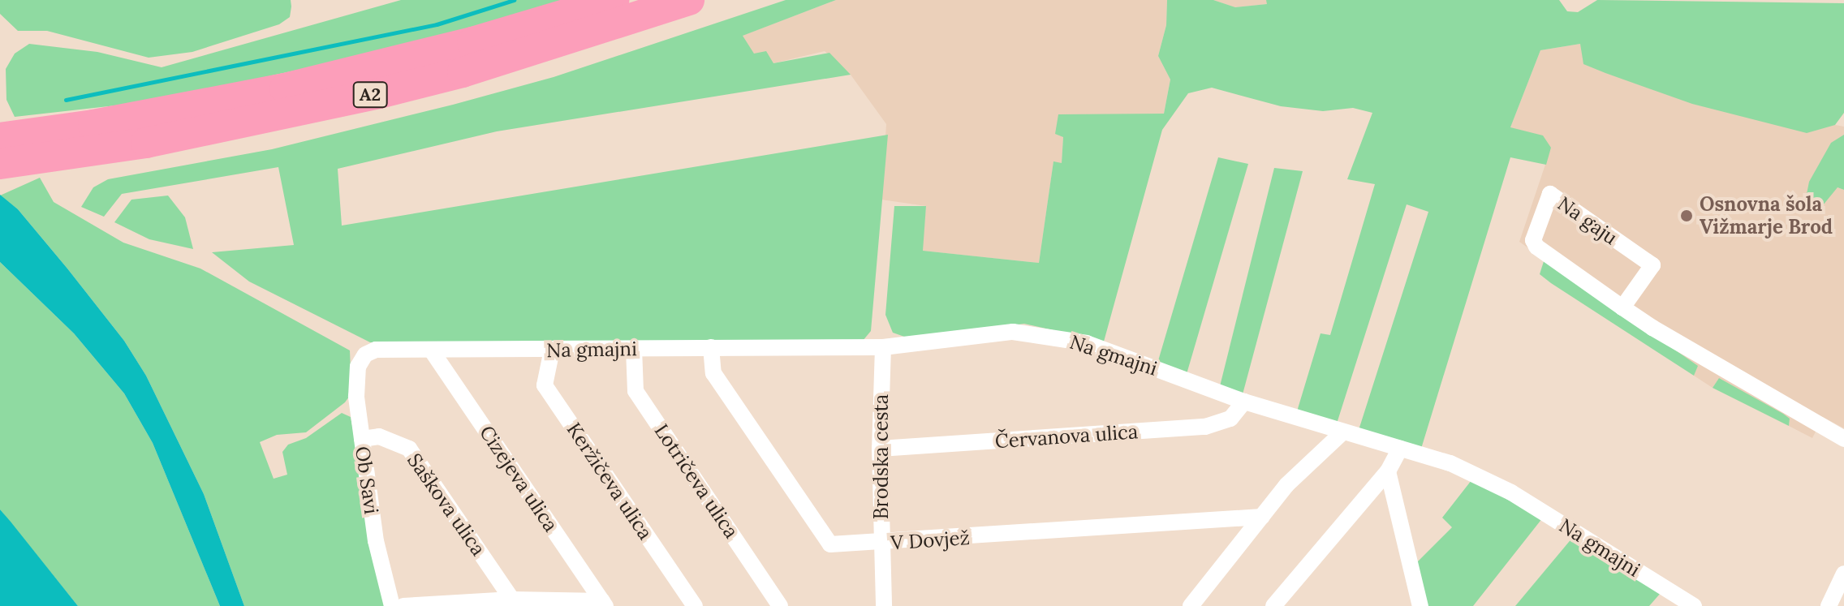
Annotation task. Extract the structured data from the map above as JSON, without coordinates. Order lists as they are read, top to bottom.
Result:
{
  "streets": {
    "highway": ["A2"],
    "street": [
      "Na gaju",
      "Na gmajni",
      "Červanova ulica",
      "Brodska cesta",
      "Cizejeva ulica",
      "Ob Savi",
      "Keržičeva ulica",
      "Lotričeva ulica",
      "Saškova ulica",
      "V Dovjež"
    ]
  },
  "crossings": [
    ["Na gmajni", "Červanova ulica"],
    ["Na gmajni", "Brodska cesta"],
    ["Na gmajni", "Cizejeva ulica"],
    ["Na gmajni", "Ob Savi"],
    ["Na gmajni", "Keržičeva ulica"],
    ["Na gmajni", "Lotričeva ulica"],
    ["Na gmajni", "V Dovjež"],
    ["Červanova ulica", "Brodska cesta"],
    ["Brodska cesta", "V Dovjež"],
    ["Ob Savi", "Saškova ulica"]
  ],
  "places": ["Osnovna šola Vižmarje Brod"]
}
